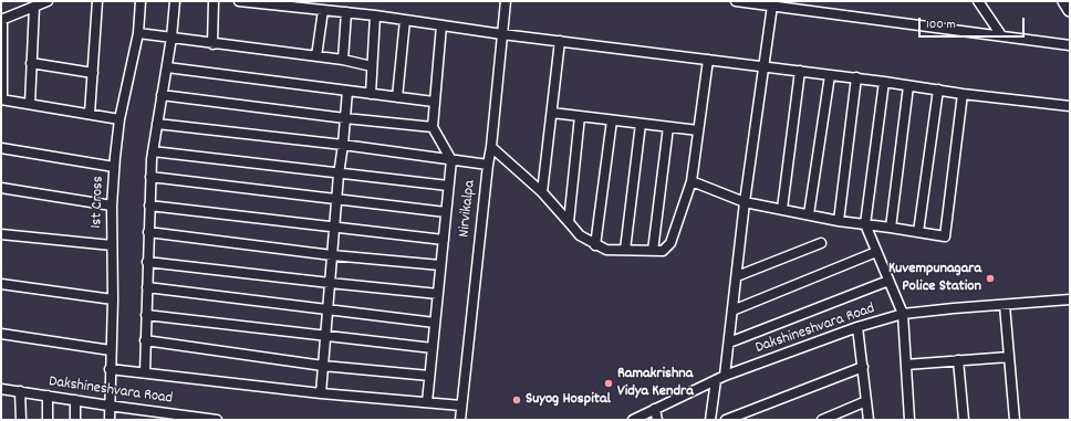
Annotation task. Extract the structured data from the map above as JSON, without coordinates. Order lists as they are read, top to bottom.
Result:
{
  "streets": {
    "street": ["1st Cross", "Nirvikalpa", "Dakshineshvara Road"]
  },
  "crossings": [
    ["1st Cross", "Dakshineshvara Road"]
  ],
  "places": ["Kuvempunagara Police Station", "Ramakrishna Vidya Kendra", "Suyog Hospital"],
  "scale_bar": "100 m"
}
